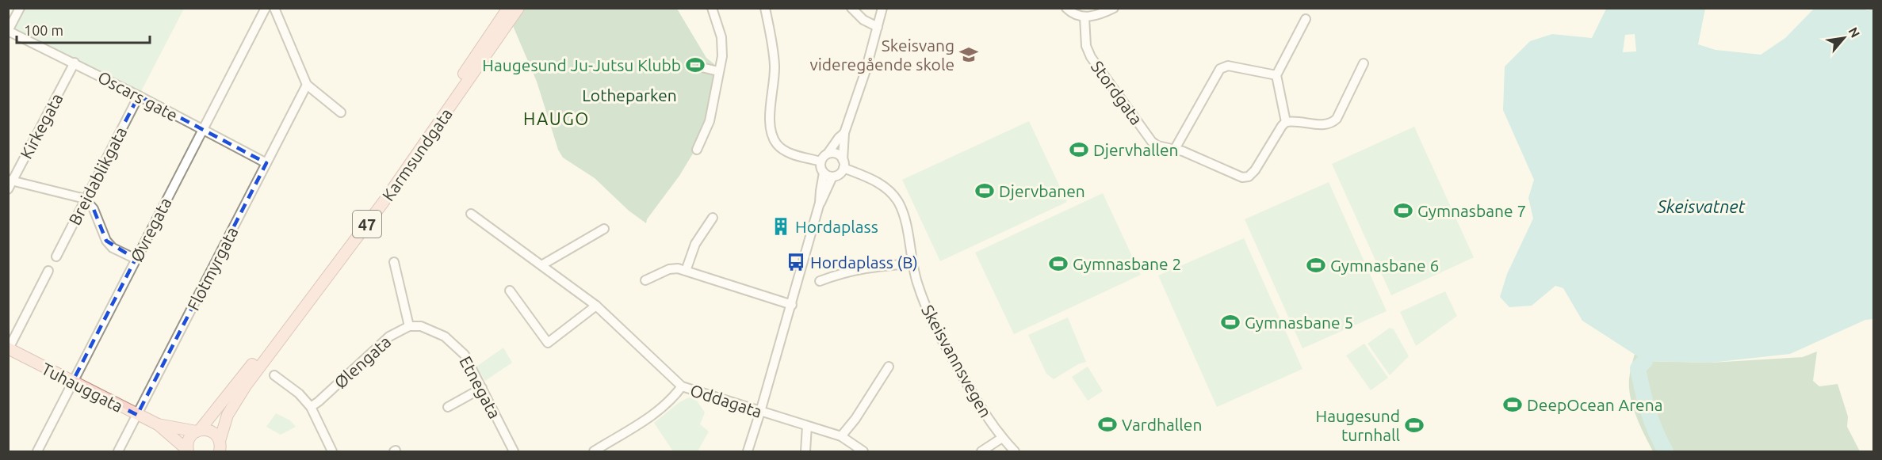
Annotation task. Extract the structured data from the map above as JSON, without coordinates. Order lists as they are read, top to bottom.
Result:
{
  "streets": {
    "main road": ["Karmsundgata", "47", "Tuhauggata"],
    "street": [
      "Stordgata",
      "Oscars gate",
      "Kirkegata",
      "Breidablikgata",
      "Øvregata",
      "Flotmyrgata",
      "Skeisvannsvegen",
      "Ølengata",
      "Etnegata",
      "Oddagata"
    ]
  },
  "crossings": [
    ["Oscars gate", "Kirkegata"],
    ["Oscars gate", "Breidablikgata"],
    ["Oscars gate", "Øvregata"],
    ["Oscars gate", "Flotmyrgata"],
    ["Karmsundgata", "47"],
    ["Karmsundgata", "Tuhauggata"],
    ["47", "Tuhauggata"],
    ["Øvregata", "Tuhauggata"],
    ["Flotmyrgata", "Tuhauggata"],
    ["Ølengata", "Etnegata"]
  ],
  "districts": ["HAUGO"],
  "water": ["Skeisvatnet"],
  "parks": ["Lotheparken"],
  "places": {
    "school or university": ["Skeisvang videregående skole"],
    "sports": [
      "Haugesund Ju-Jutsu Klubb",
      "Djervhallen",
      "Djervbanen",
      "Gymnasbane 7",
      "Gymnasbane 2",
      "Gymnasbane 6",
      "Gymnasbane 5",
      "DeepOcean Arena",
      "Vardhallen",
      "Haugesund turnhall"
    ],
    "building": ["Hordaplass"],
    "bus stop": ["Hordaplass (B)"]
  },
  "scale_bar": "100 m",
  "north": "top right"
}
